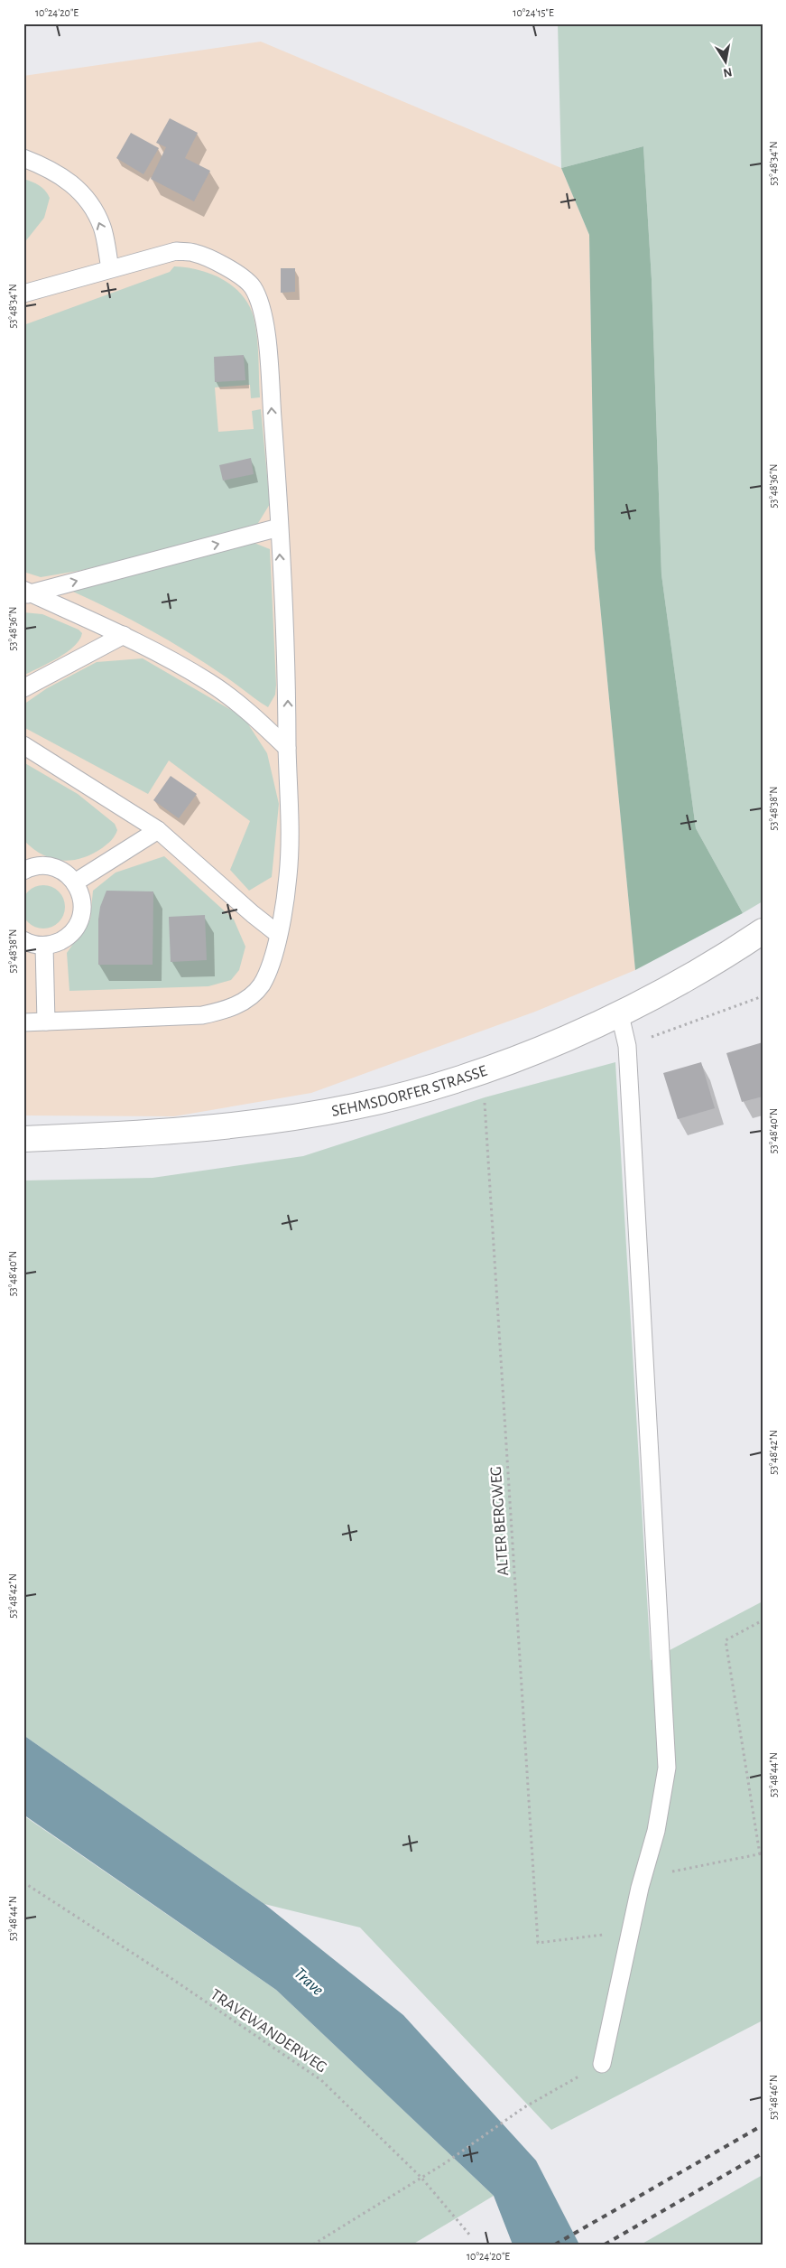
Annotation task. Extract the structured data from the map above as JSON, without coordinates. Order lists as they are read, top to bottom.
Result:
{
  "streets": {
    "main road": ["SEHMSDORFER STRASSE"],
    "path": ["ALTER BERGWEG", "TRAVEWANDERWEG"]
  },
  "water": ["Trave"],
  "north": "bottom",
  "coordinates": [
    "10°24'20\"E",
    "10°24'15\"E",
    "53°48'34\"N",
    "53°48'36\"N",
    "53°48'38\"N",
    "53°48'40\"N",
    "53°48'42\"N",
    "53°48'44\"N",
    "53°48'46\"N"
  ]
}
